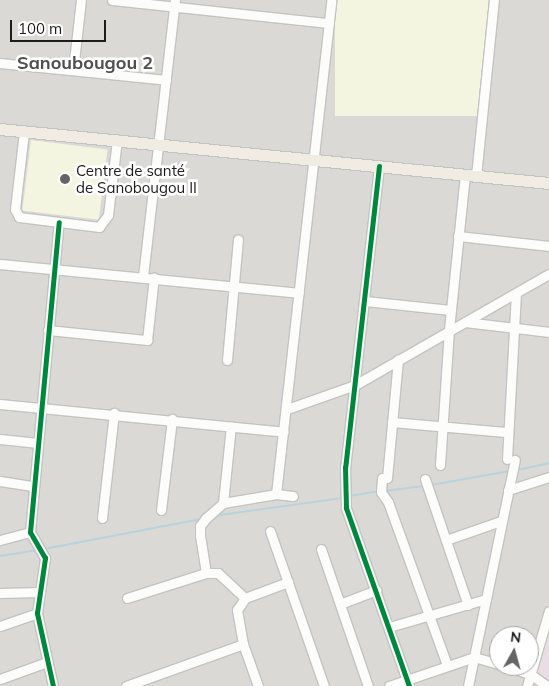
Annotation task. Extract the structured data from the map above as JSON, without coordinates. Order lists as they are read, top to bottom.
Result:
{
  "districts": ["Sanoubougou 2"],
  "places": ["Centre de santé de Sanobougou II"],
  "scale_bar": "100 m",
  "north": "top"
}
